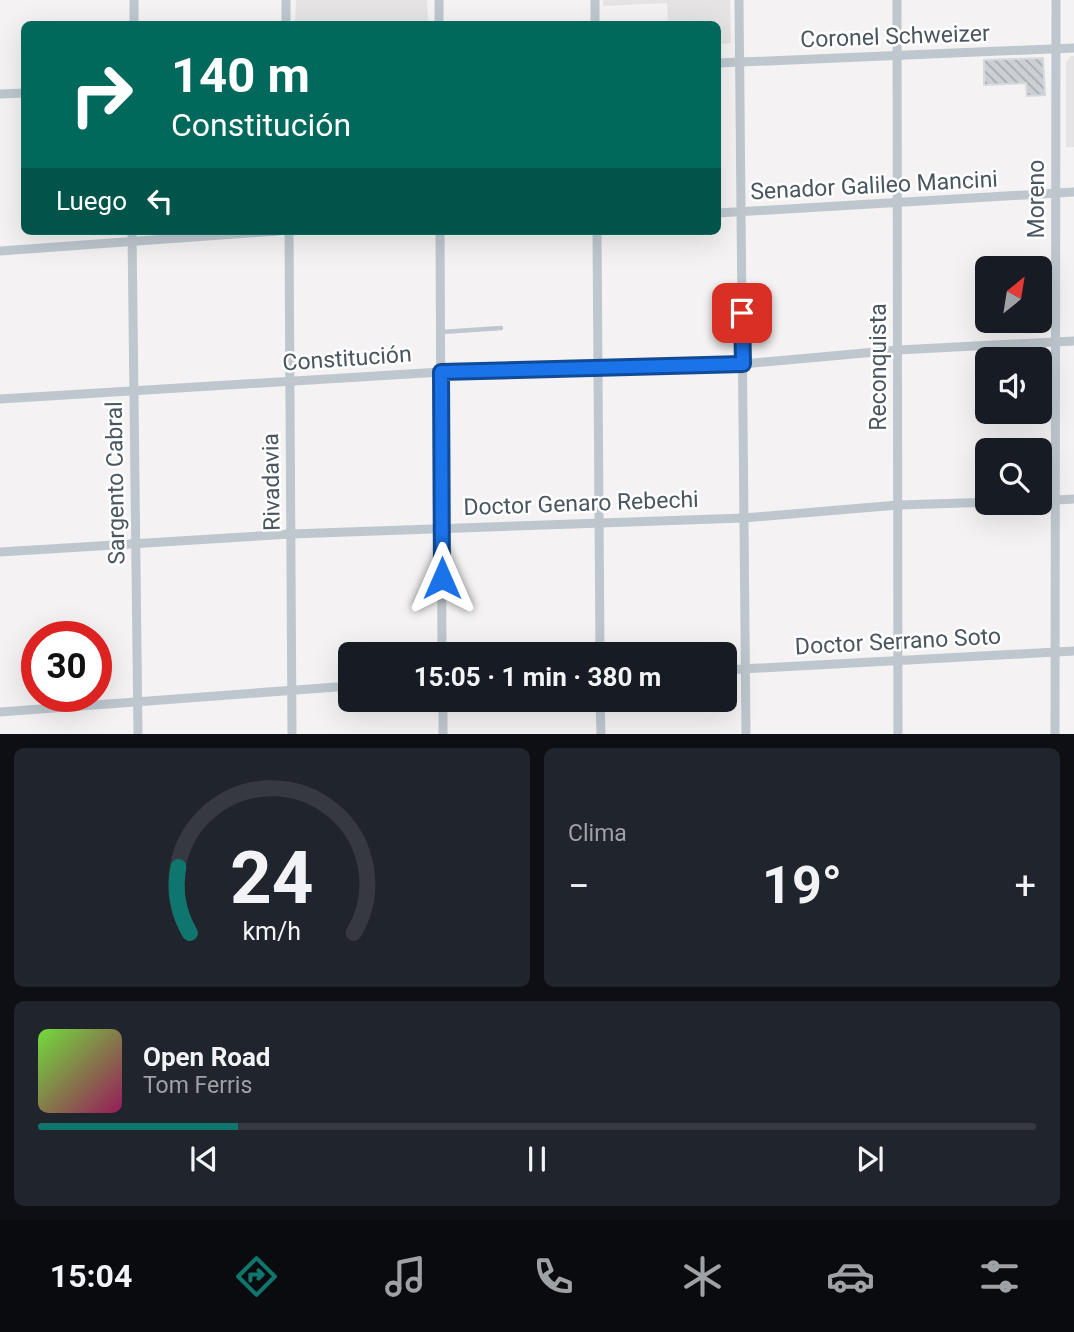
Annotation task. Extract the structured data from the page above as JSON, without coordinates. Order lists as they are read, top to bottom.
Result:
{
  "streets": {
    "street": [
      "Coronel Schweizer",
      "Senador Galileo Mancini",
      "Moreno",
      "Constitución",
      "Reconquista",
      "Rivadavia",
      "Sargento Cabral",
      "Doctor Genaro Rebechi",
      "Doctor Serrano Soto"
    ]
  },
  "crossings": [
    ["Coronel Schweizer", "Moreno"],
    ["Coronel Schweizer", "Reconquista"],
    ["Senador Galileo Mancini", "Moreno"],
    ["Senador Galileo Mancini", "Reconquista"],
    ["Moreno", "Constitución"],
    ["Moreno", "Doctor Serrano Soto"],
    ["Constitución", "Reconquista"],
    ["Constitución", "Rivadavia"],
    ["Constitución", "Sargento Cabral"],
    ["Reconquista", "Doctor Genaro Rebechi"],
    ["Reconquista", "Doctor Serrano Soto"],
    ["Rivadavia", "Doctor Genaro Rebechi"],
    ["Sargento Cabral", "Doctor Genaro Rebechi"]
  ],
  "north": "top right",
  "page": {
    "turn": ["140 m", "Constitución"],
    "then": "Luego",
    "limit": "30",
    "trip": "15:05 · 1 min · 380 m",
    "tile": "Clima",
    "heat": ["−", "19°", "+"],
    "song": ["Open Road", "Tom Ferris"],
    "tabs": "15:04",
    "gauge": ["24", "km/h"]
  }
}
